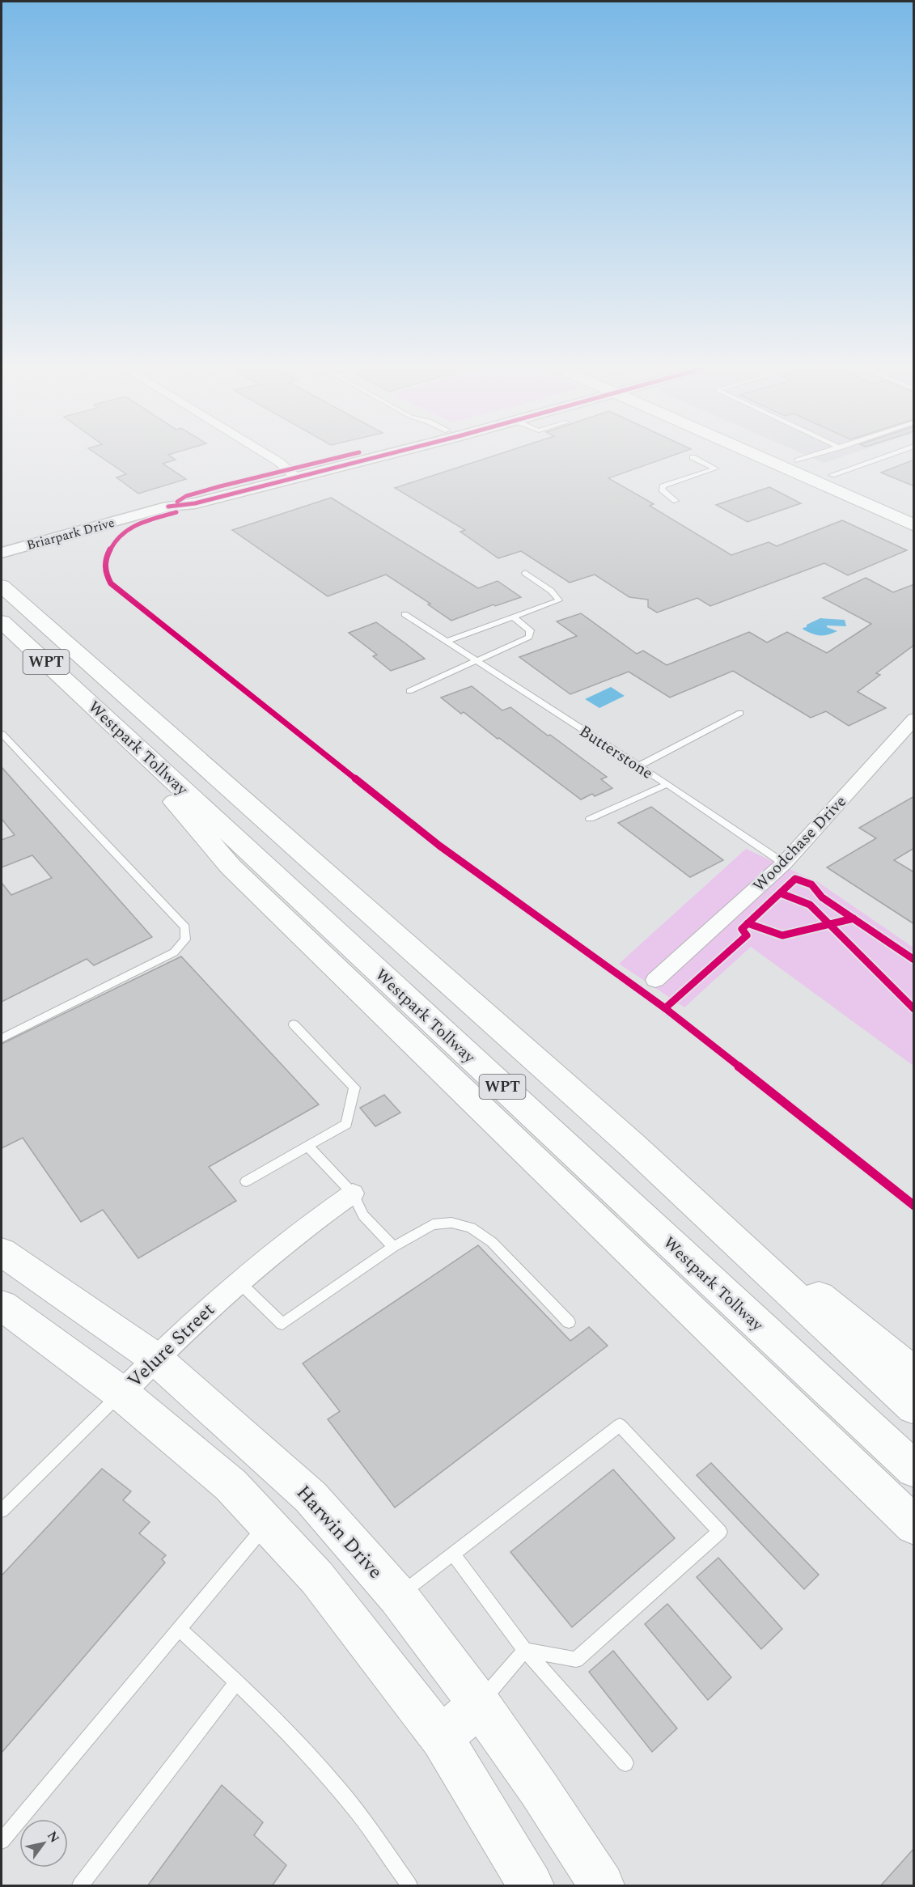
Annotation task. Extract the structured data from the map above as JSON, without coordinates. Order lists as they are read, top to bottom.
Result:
{
  "streets": {
    "main road": ["WPT", "Westpark Tollway", "Harwin Drive"],
    "street": ["Briarpark Drive", "Woodchase Drive", "Velure Street"],
    "lane": ["Butterstone"]
  },
  "crossings": [
    ["Butterstone", "Woodchase Drive"],
    ["Velure Street", "Harwin Drive"]
  ],
  "north": "top right"
}
